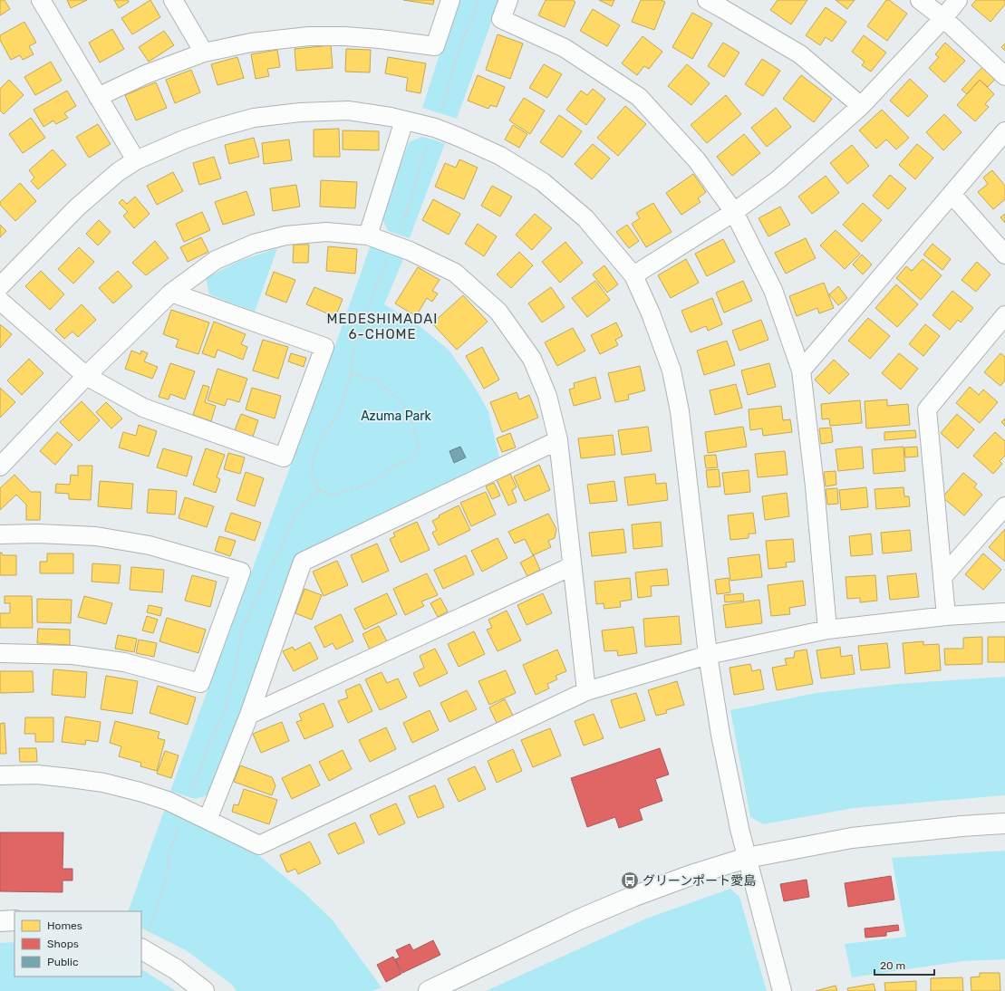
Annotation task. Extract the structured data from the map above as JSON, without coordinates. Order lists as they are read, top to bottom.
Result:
{
  "districts": ["MEDESHIMADAI 6-CHOME"],
  "parks": ["Azuma Park"],
  "places": {
    "bus stop": ["グリーンポート愛島"]
  },
  "legend": ["Homes", "Shops", "Public"],
  "scale_bar": "20 m"
}
